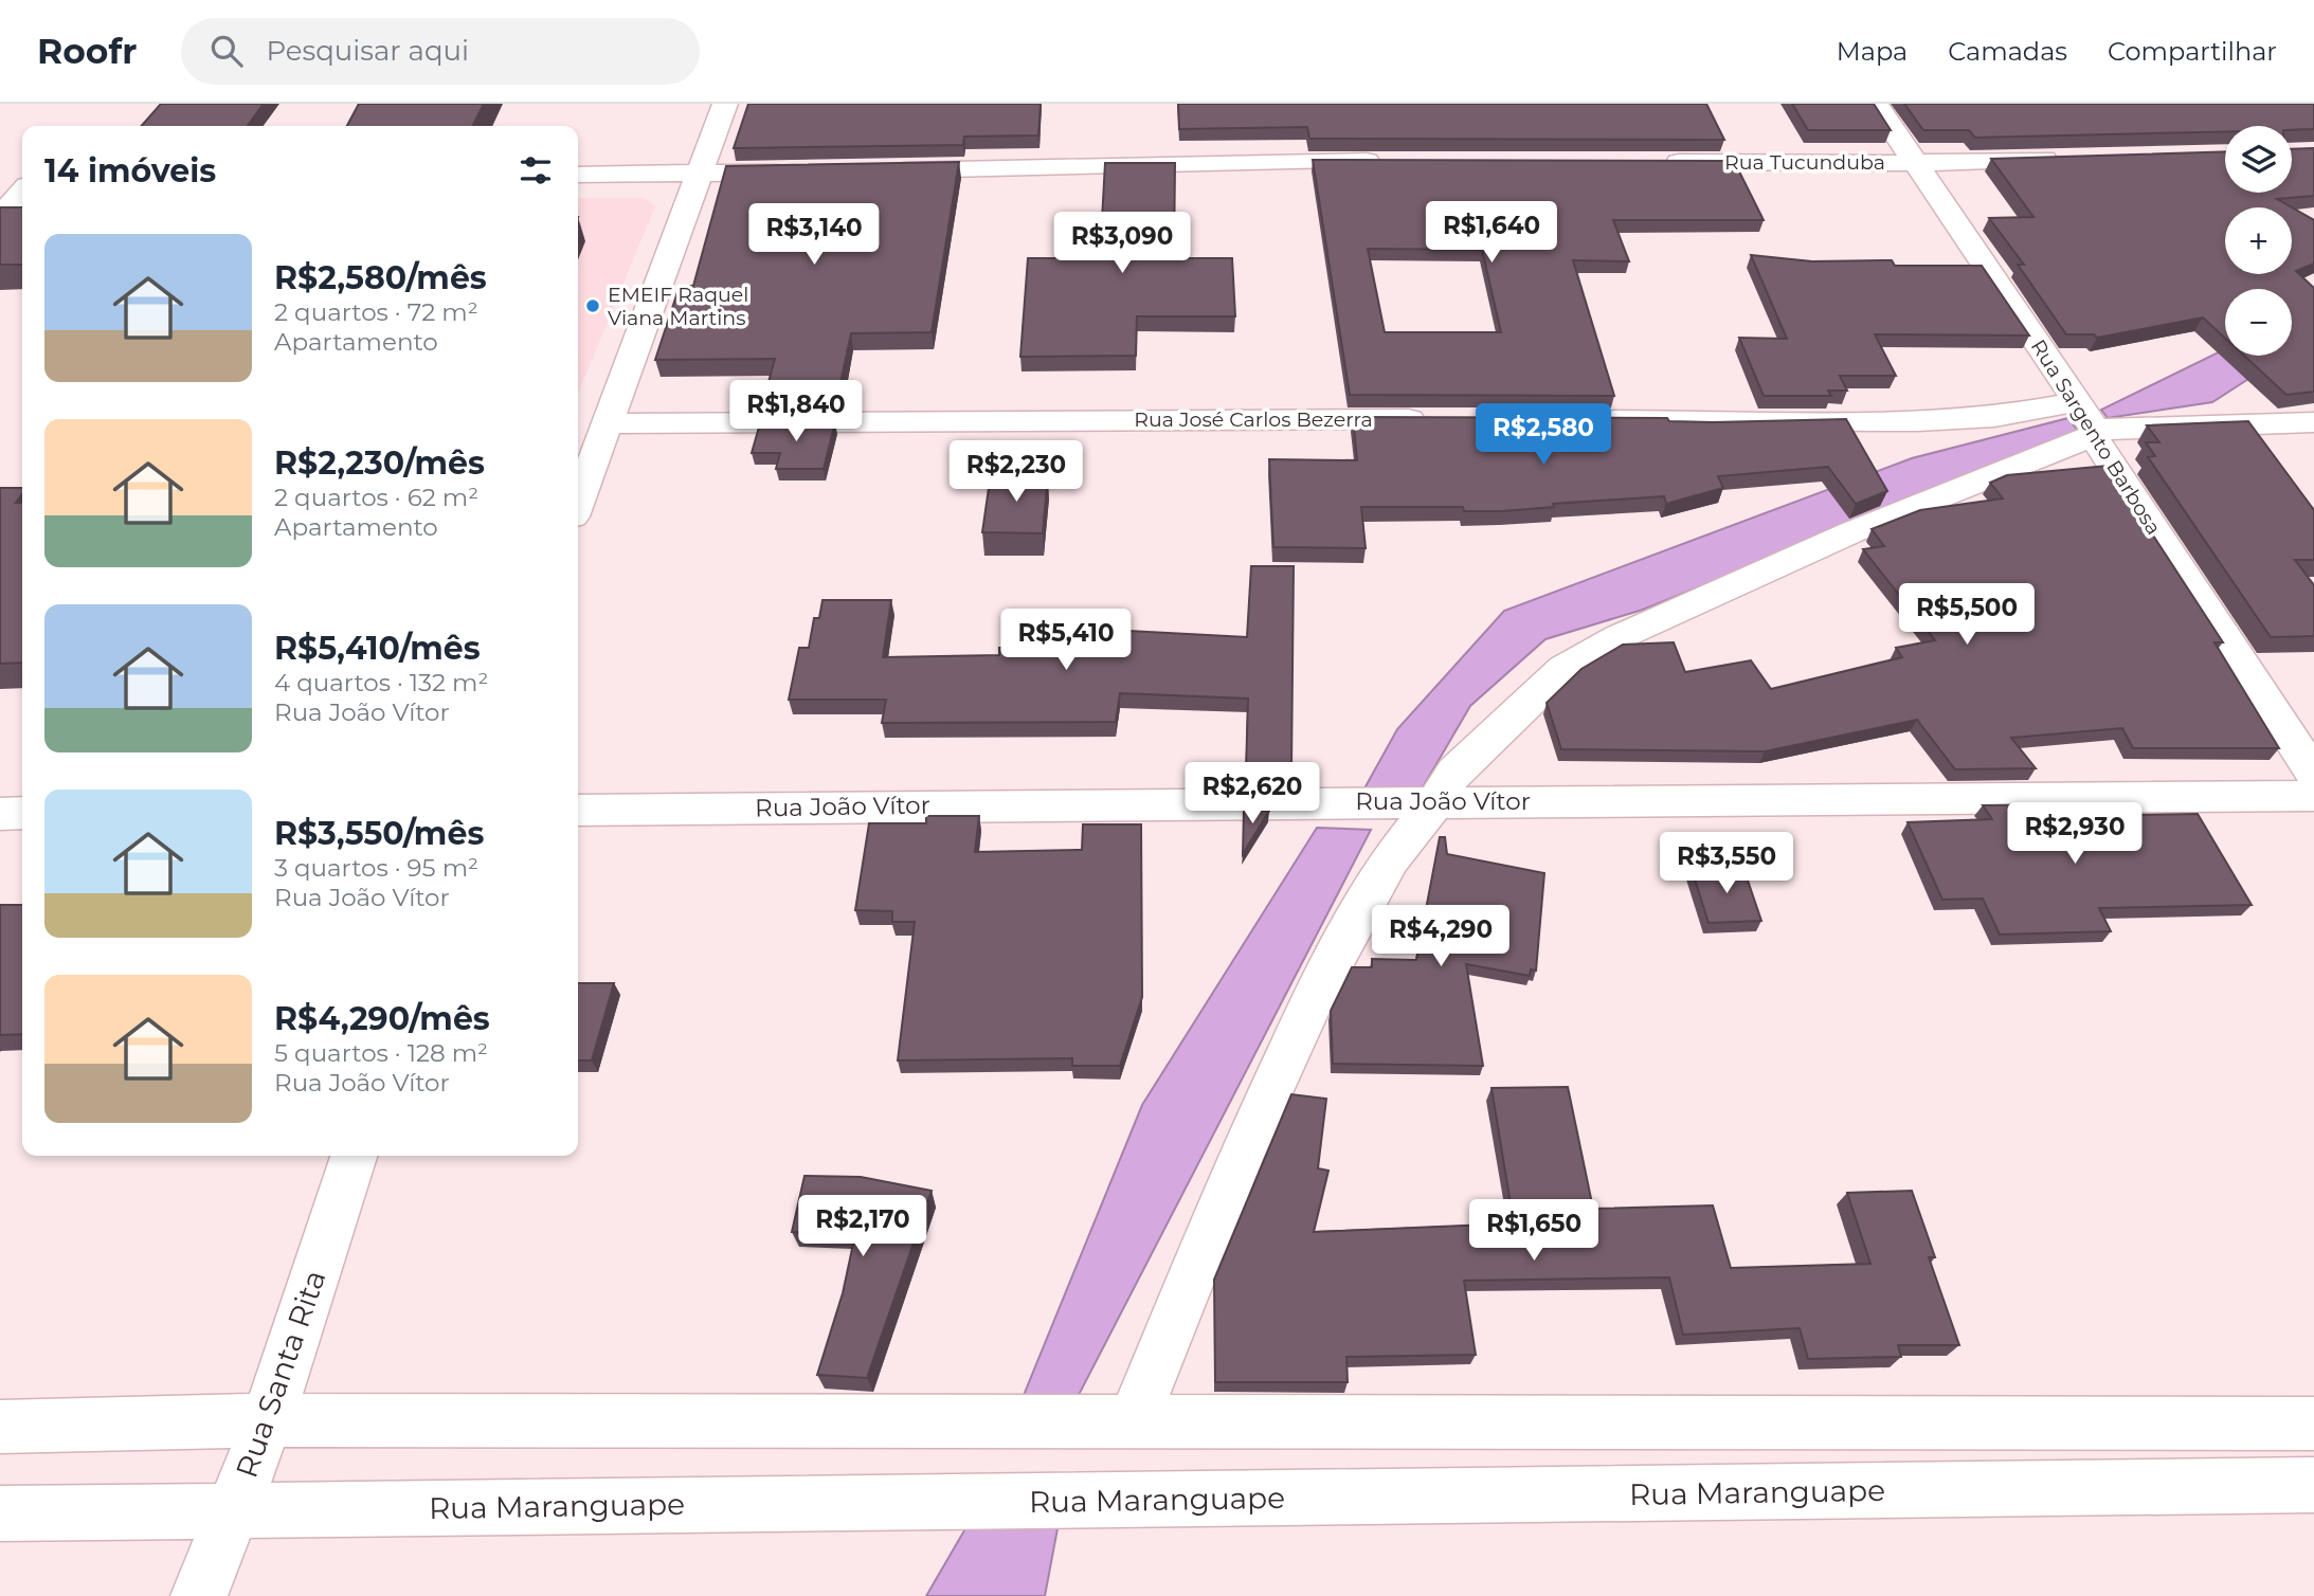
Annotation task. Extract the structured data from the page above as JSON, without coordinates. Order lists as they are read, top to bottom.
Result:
{
  "streets": {
    "street": [
      "Rua Tucunduba",
      "Rua José Carlos Bezerra",
      "Rua Sargento Barbosa",
      "Rua João Vítor",
      "Rua Santa Rita",
      "Rua Maranguape"
    ]
  },
  "crossings": [
    ["Rua Tucunduba", "Rua Sargento Barbosa"],
    ["Rua Santa Rita", "Rua Maranguape"]
  ],
  "places": ["EMEIF Raquel Viana Martins"],
  "page": {
    "header": "Roofr",
    "search": "Pesquisar aqui",
    "nav": ["Mapa", "Camadas", "Compartilhar"],
    "map_buttons": ["+", "−"],
    "heading": "14 imóveis",
    "price": [
      "R$1,640",
      "R$3,140",
      "R$3,090",
      "R$1,840",
      "R$2,580",
      "R$2,230",
      "R$5,500",
      "R$5,410",
      "R$2,620",
      "R$2,930",
      "R$3,550",
      "R$4,290",
      "R$2,170",
      "R$1,650"
    ],
    "list": [
      {
        "name": "R$2,580/mês",
        "note": "2 quartos · 72 m² · Apartamento"
      },
      {
        "name": "R$2,230/mês",
        "note": "2 quartos · 62 m² · Apartamento"
      },
      {
        "name": "R$5,410/mês",
        "note": "4 quartos · 132 m² · Rua João Vítor"
      },
      {
        "name": "R$3,550/mês",
        "note": "3 quartos · 95 m² · Rua João Vítor"
      },
      {
        "name": "R$4,290/mês",
        "note": "5 quartos · 128 m² · Rua João Vítor"
      }
    ]
  }
}
